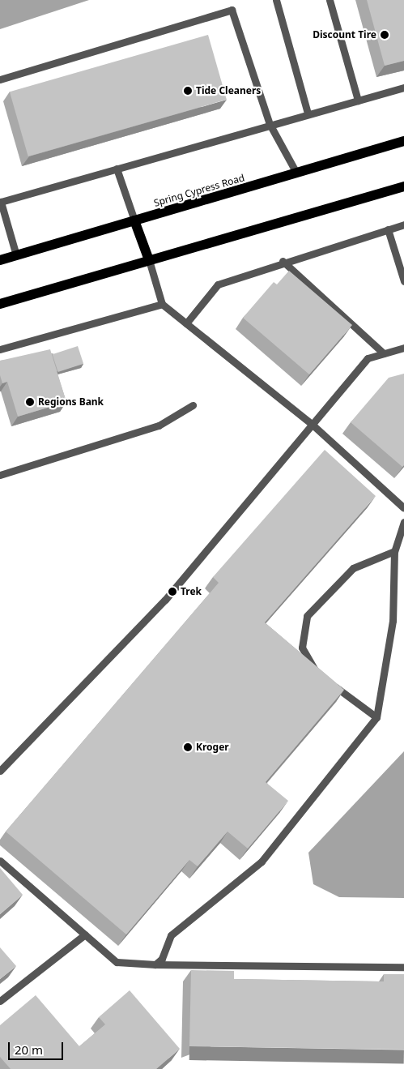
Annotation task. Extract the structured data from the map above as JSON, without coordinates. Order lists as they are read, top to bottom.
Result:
{
  "streets": {
    "main road": ["Spring Cypress Road"]
  },
  "places": [
    "Discount Tire",
    "Tide Cleaners",
    "Regions Bank",
    "Trek",
    "Kroger"
  ],
  "scale_bar": "20 m"
}
